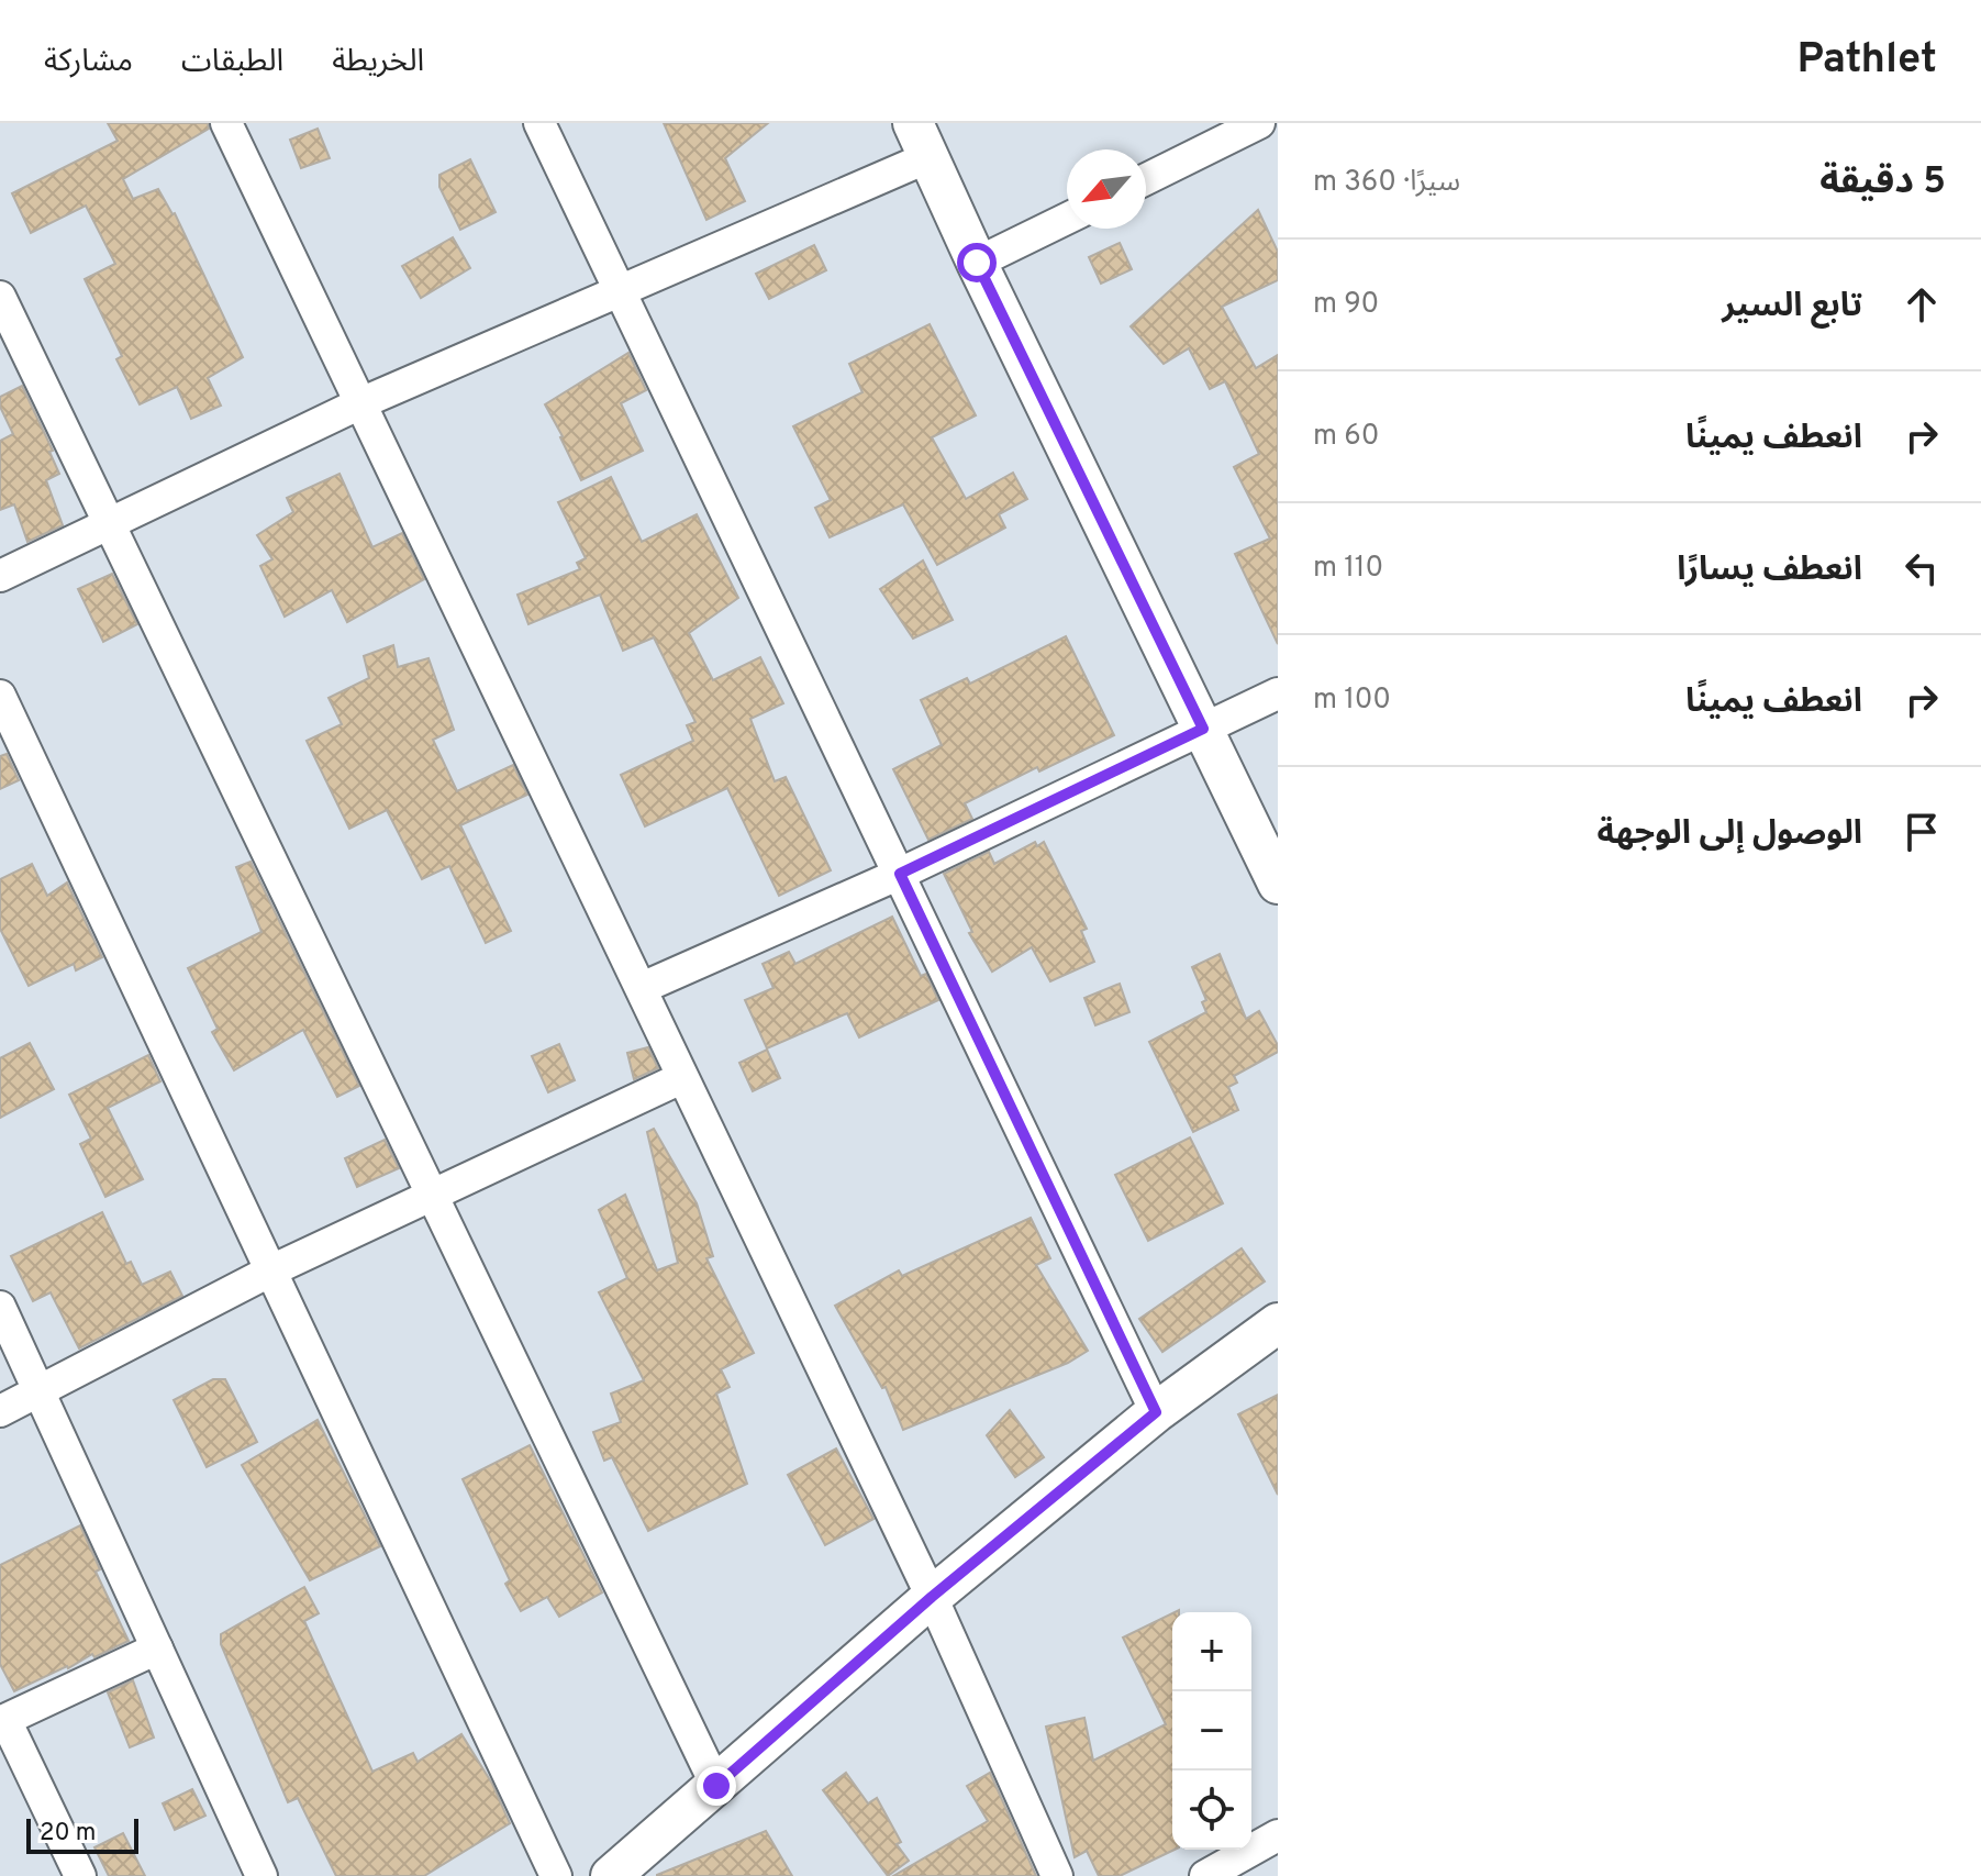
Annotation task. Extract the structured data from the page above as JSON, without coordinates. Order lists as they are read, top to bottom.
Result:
{
  "scale_bar": "20 m",
  "north": "bottom left",
  "page": {
    "header": "Pathlet",
    "nav": ["الخريطة", "الطبقات", "مشاركة"],
    "heading": ["5 دقيقة", "سيرًا · 360 m"],
    "list": [
      ["تابع السير", "90 m"],
      ["انعطف يمينًا", "60 m"],
      ["انعطف يسارًا", "110 m"],
      ["انعطف يمينًا", "100 m"],
      "الوصول إلى الوجهة"
    ],
    "map_buttons": ["+", "−"],
    "scale": "20 m"
  }
}
